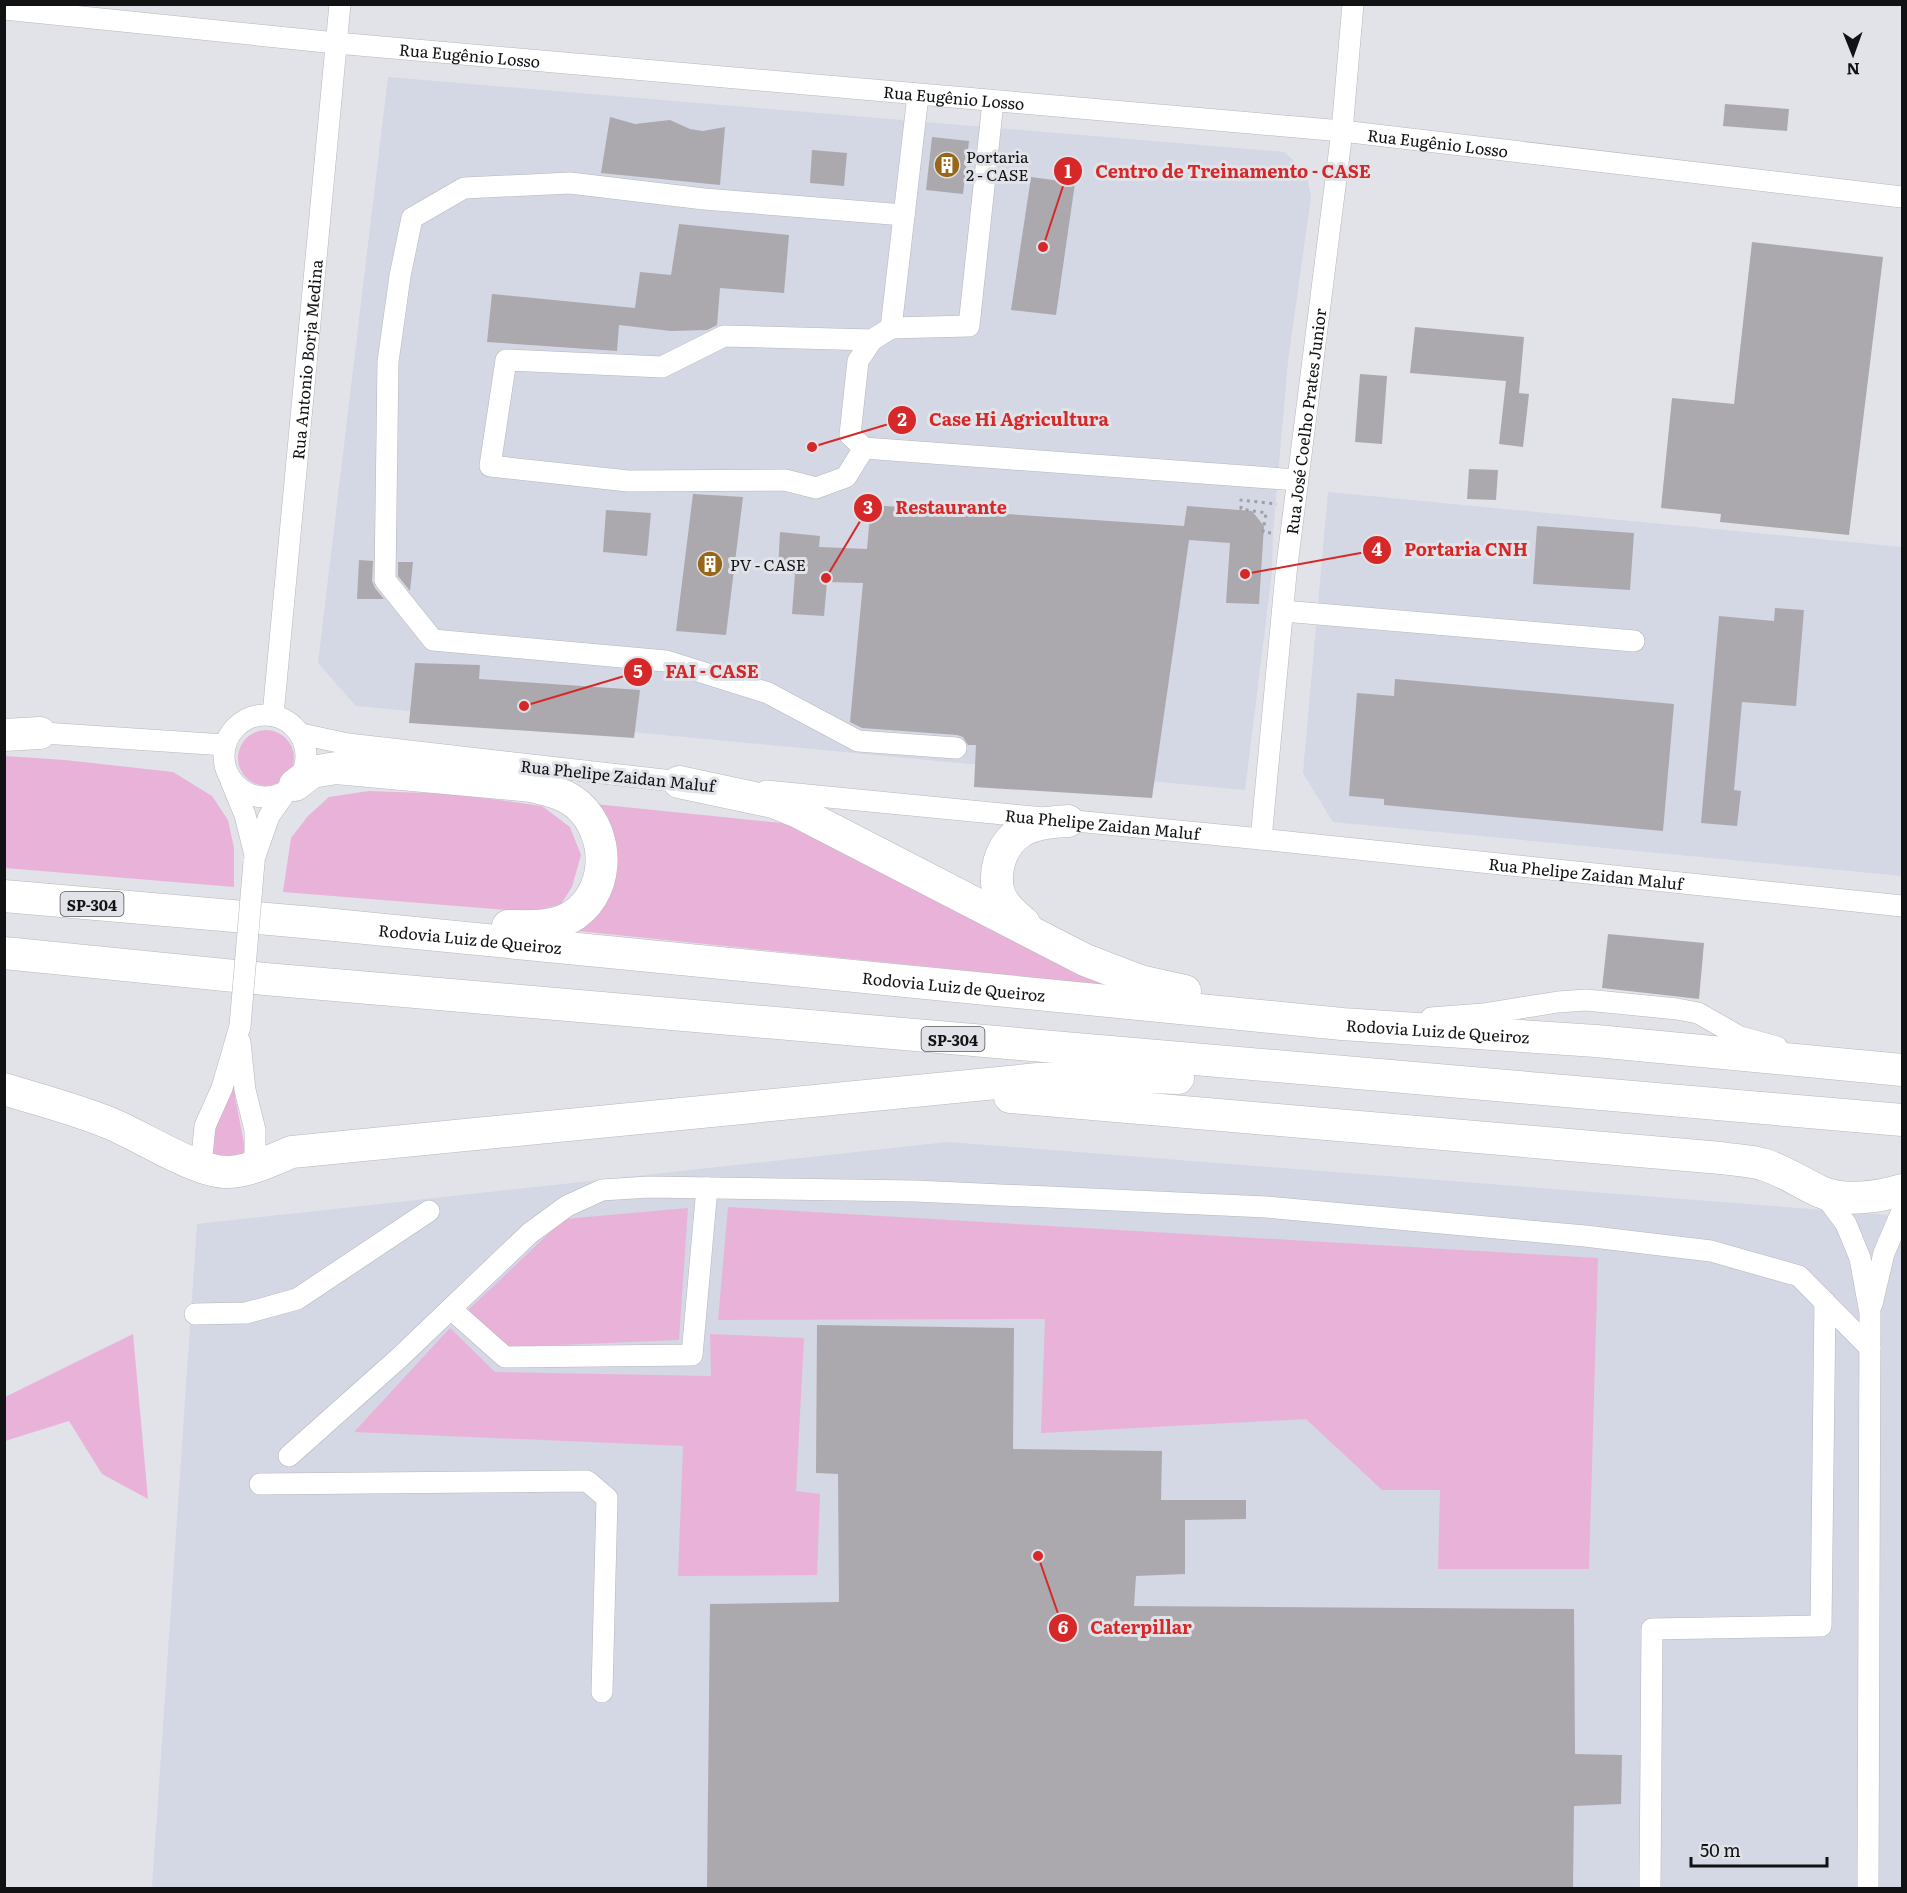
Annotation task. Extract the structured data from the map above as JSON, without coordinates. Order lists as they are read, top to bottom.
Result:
{
  "streets": {
    "highway": ["SP-304", "Rodovia Luiz de Queiroz"],
    "street": [
      "Rua Eugênio Losso",
      "Rua Antonio Borja Medina",
      "Rua José Coelho Prates Junior",
      "Rua Phelipe Zaidan Maluf"
    ]
  },
  "crossings": [
    ["Rua Eugênio Losso", "Rua Antonio Borja Medina"],
    ["Rua Eugênio Losso", "Rua José Coelho Prates Junior"],
    ["Rua Antonio Borja Medina", "Rua Phelipe Zaidan Maluf"],
    ["Rua José Coelho Prates Junior", "Rua Phelipe Zaidan Maluf"]
  ],
  "places": {
    "building": ["Portaria 2 - CASE", "PV - CASE"],
    "other": [
      "Centro de Treinamento - CASE",
      "Case Hi Agricultura",
      "Portaria CNH",
      "Restaurante",
      "FAI - CASE",
      "Caterpillar"
    ]
  },
  "scale_bar": "50 m",
  "north": "bottom"
}
